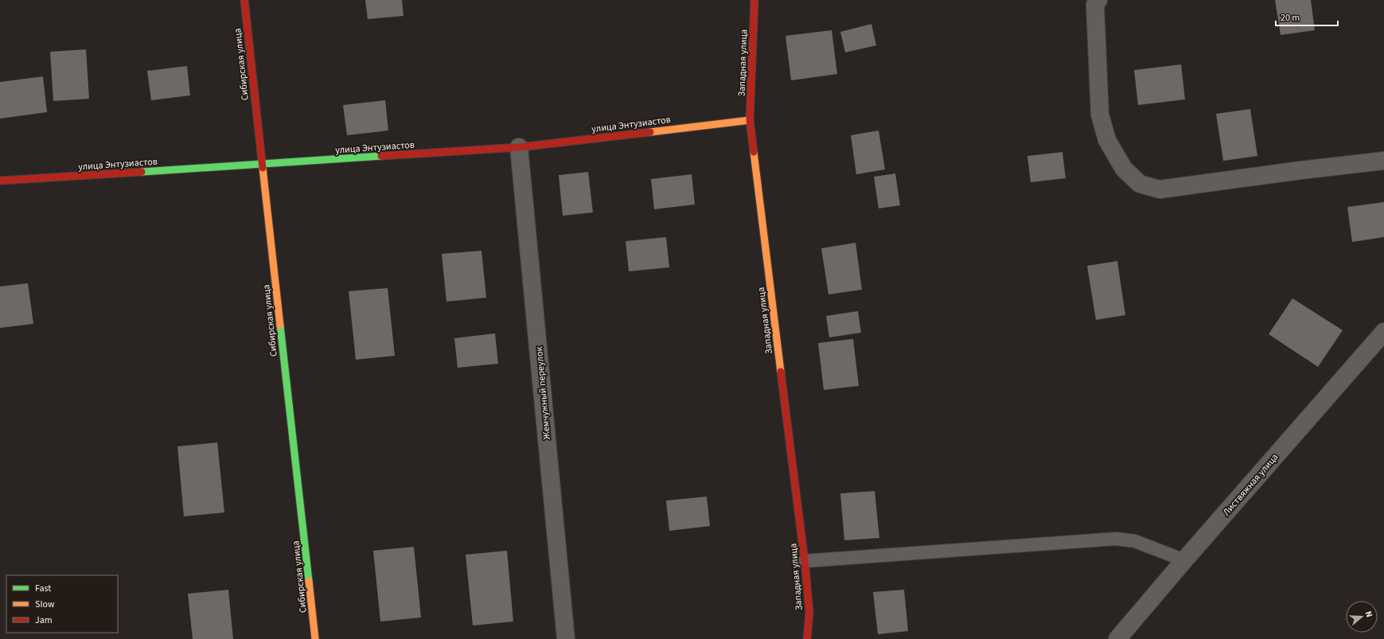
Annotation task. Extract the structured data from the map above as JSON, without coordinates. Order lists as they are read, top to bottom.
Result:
{
  "streets": {
    "street": [
      "Западная улица",
      "Сибирская улица",
      "улица Энтузиастов",
      "Жемчужный переулок",
      "Листвяжная улица"
    ]
  },
  "crossings": [
    ["Западная улица", "улица Энтузиастов"],
    ["Сибирская улица", "улица Энтузиастов"],
    ["улица Энтузиастов", "Жемчужный переулок"]
  ],
  "legend": ["Fast", "Slow", "Jam"],
  "scale_bar": "20 m",
  "north": "right"
}
